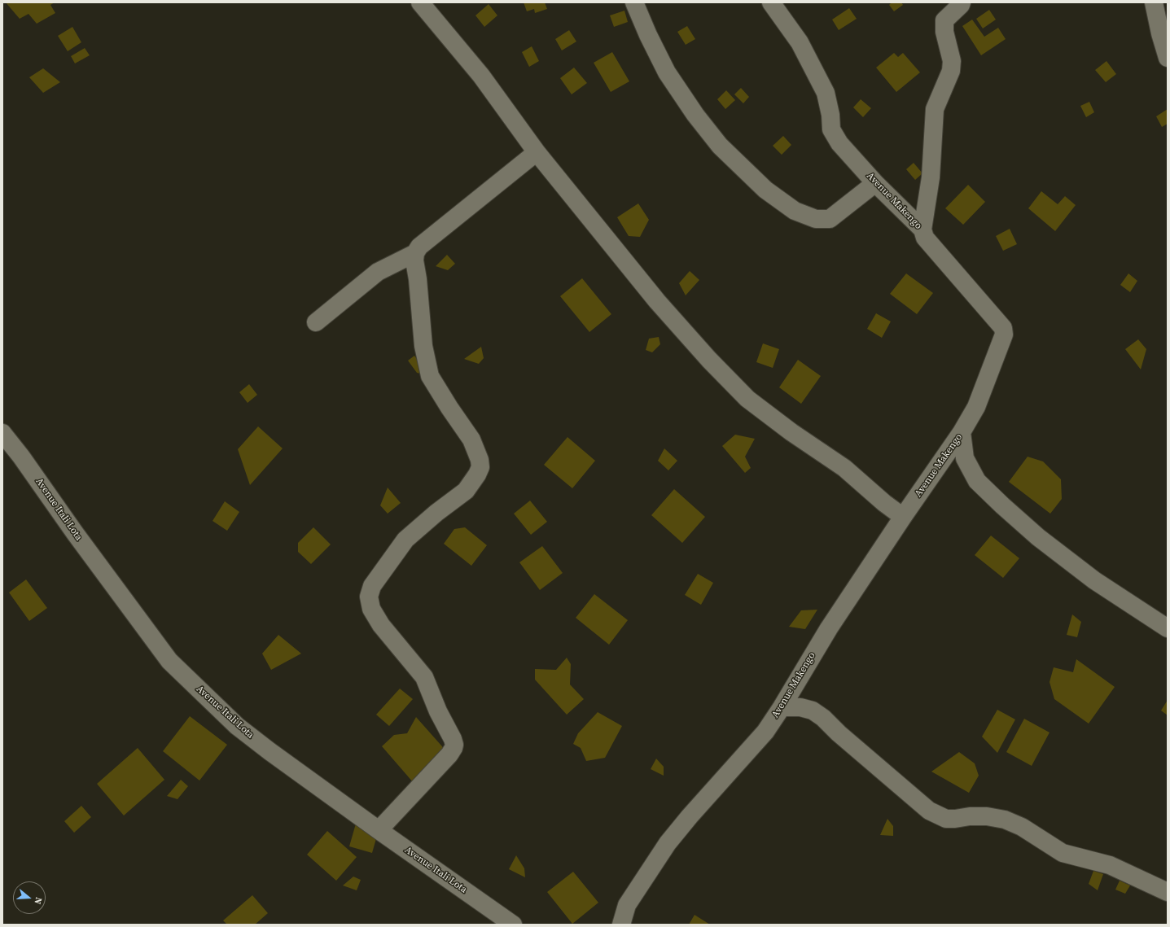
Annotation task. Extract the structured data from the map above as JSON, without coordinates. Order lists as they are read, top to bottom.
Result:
{
  "streets": {
    "street": ["Avenue Makengo", "Avenue Itali Lota"]
  },
  "north": "right"
}
